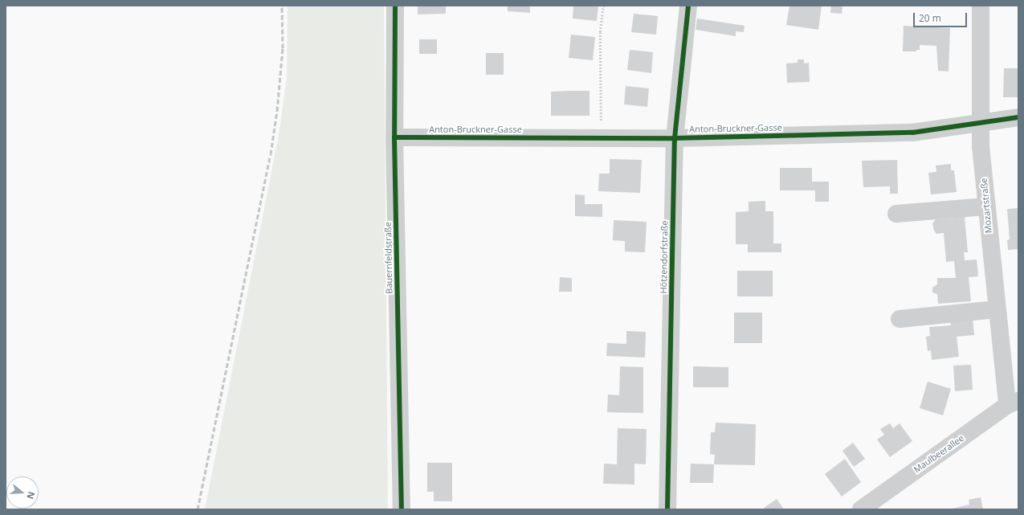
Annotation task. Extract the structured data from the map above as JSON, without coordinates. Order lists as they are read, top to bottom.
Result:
{
  "streets": {
    "street": [
      "Anton-Bruckner-Gasse",
      "Mozartstraße",
      "Hötzendorfstraße",
      "Bauernfeldstraße",
      "Maulbeerallee"
    ]
  },
  "crossings": [
    ["Anton-Bruckner-Gasse", "Mozartstraße"],
    ["Anton-Bruckner-Gasse", "Hötzendorfstraße"],
    ["Anton-Bruckner-Gasse", "Bauernfeldstraße"],
    ["Mozartstraße", "Maulbeerallee"]
  ],
  "scale_bar": "20 m",
  "north": "right"
}
